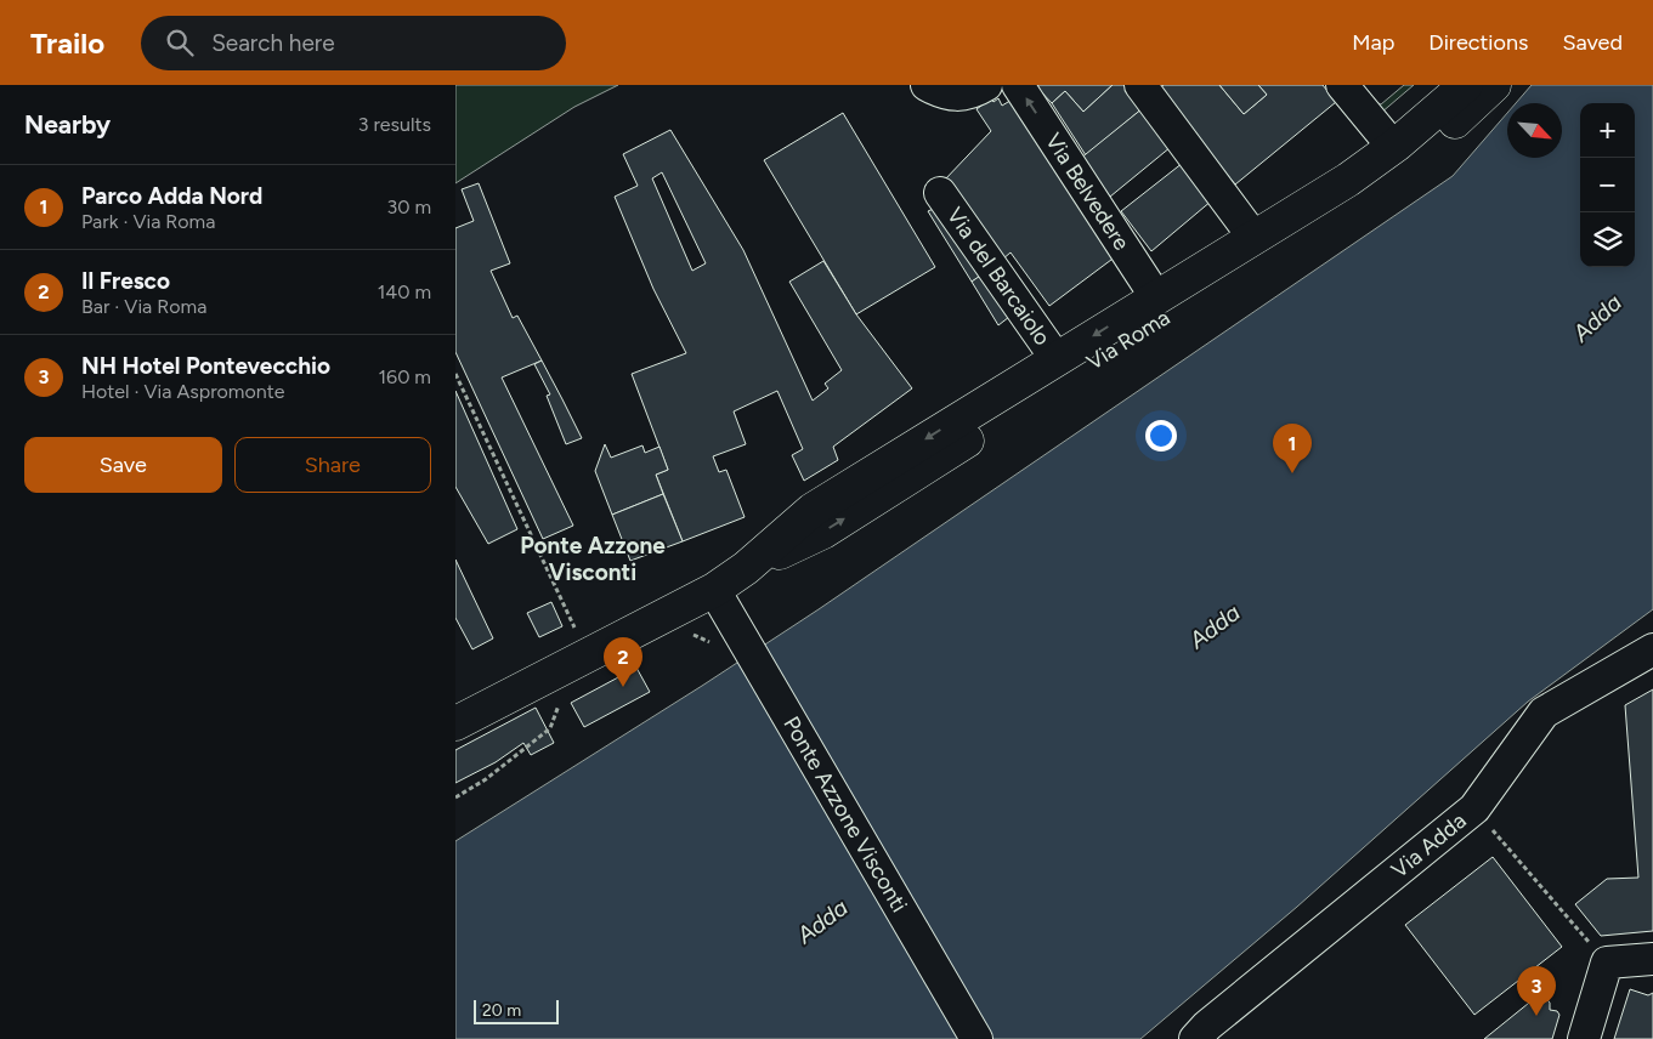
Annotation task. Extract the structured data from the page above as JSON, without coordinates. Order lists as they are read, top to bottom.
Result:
{
  "streets": {
    "main road": ["Via Roma"],
    "street": [
      "Via Belvedere",
      "Via del Barcaiolo",
      "Ponte Azzone Visconti",
      "Via Adda"
    ]
  },
  "crossings": [
    ["Via Belvedere", "Via Roma"],
    ["Via del Barcaiolo", "Via Roma"],
    ["Via Roma", "Ponte Azzone Visconti"]
  ],
  "districts": ["Ponte Azzone Visconti"],
  "water": ["Adda"],
  "scale_bar": "20 m",
  "north": "bottom right",
  "page": {
    "header": "Trailo",
    "search": "Search here",
    "nav": ["Map", "Directions", "Saved"],
    "heading": ["Nearby", "3 results"],
    "map_buttons": ["+", "−"],
    "list": [
      {
        "mark": "1",
        "name": "Parco Adda Nord",
        "note": "Park · Via Roma",
        "value": "30 m"
      },
      {
        "mark": "2",
        "name": "Il Fresco",
        "note": "Bar · Via Roma",
        "value": "140 m"
      },
      {
        "mark": "3",
        "name": "NH Hotel Pontevecchio",
        "note": "Hotel · Via Aspromonte",
        "value": "160 m"
      }
    ],
    "buttons": ["Save", "Share"],
    "pins": ["1", "2", "3"],
    "scale": "20 m"
  }
}
